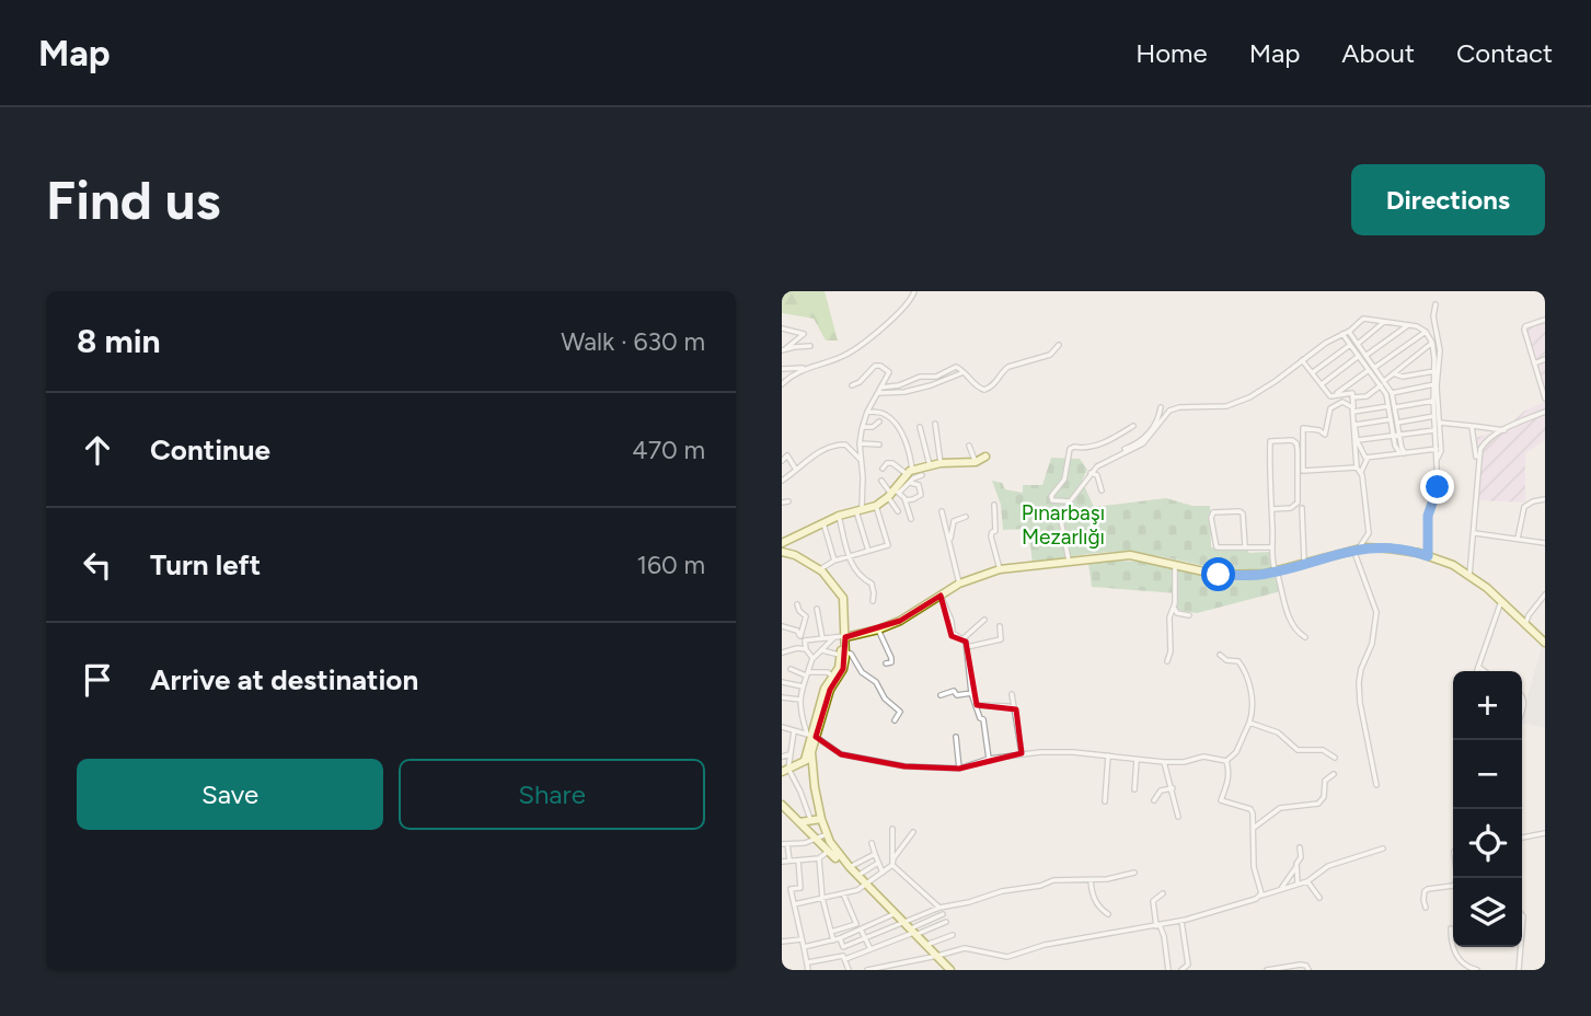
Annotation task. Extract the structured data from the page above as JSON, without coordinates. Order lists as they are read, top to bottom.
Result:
{
  "parks": ["Pınarbaşı Mezarlığı"],
  "page": {
    "header": "Map",
    "nav": [
      "Home",
      "Map",
      "About",
      "Contact"
    ],
    "buttons": [
      "Directions",
      ["Save", "Share"]
    ],
    "title": "Find us",
    "heading": ["8 min", "Walk · 630 m"],
    "list": [
      ["Continue", "470 m"],
      ["Turn left", "160 m"],
      "Arrive at destination"
    ],
    "map_buttons": ["+", "−"]
  }
}
